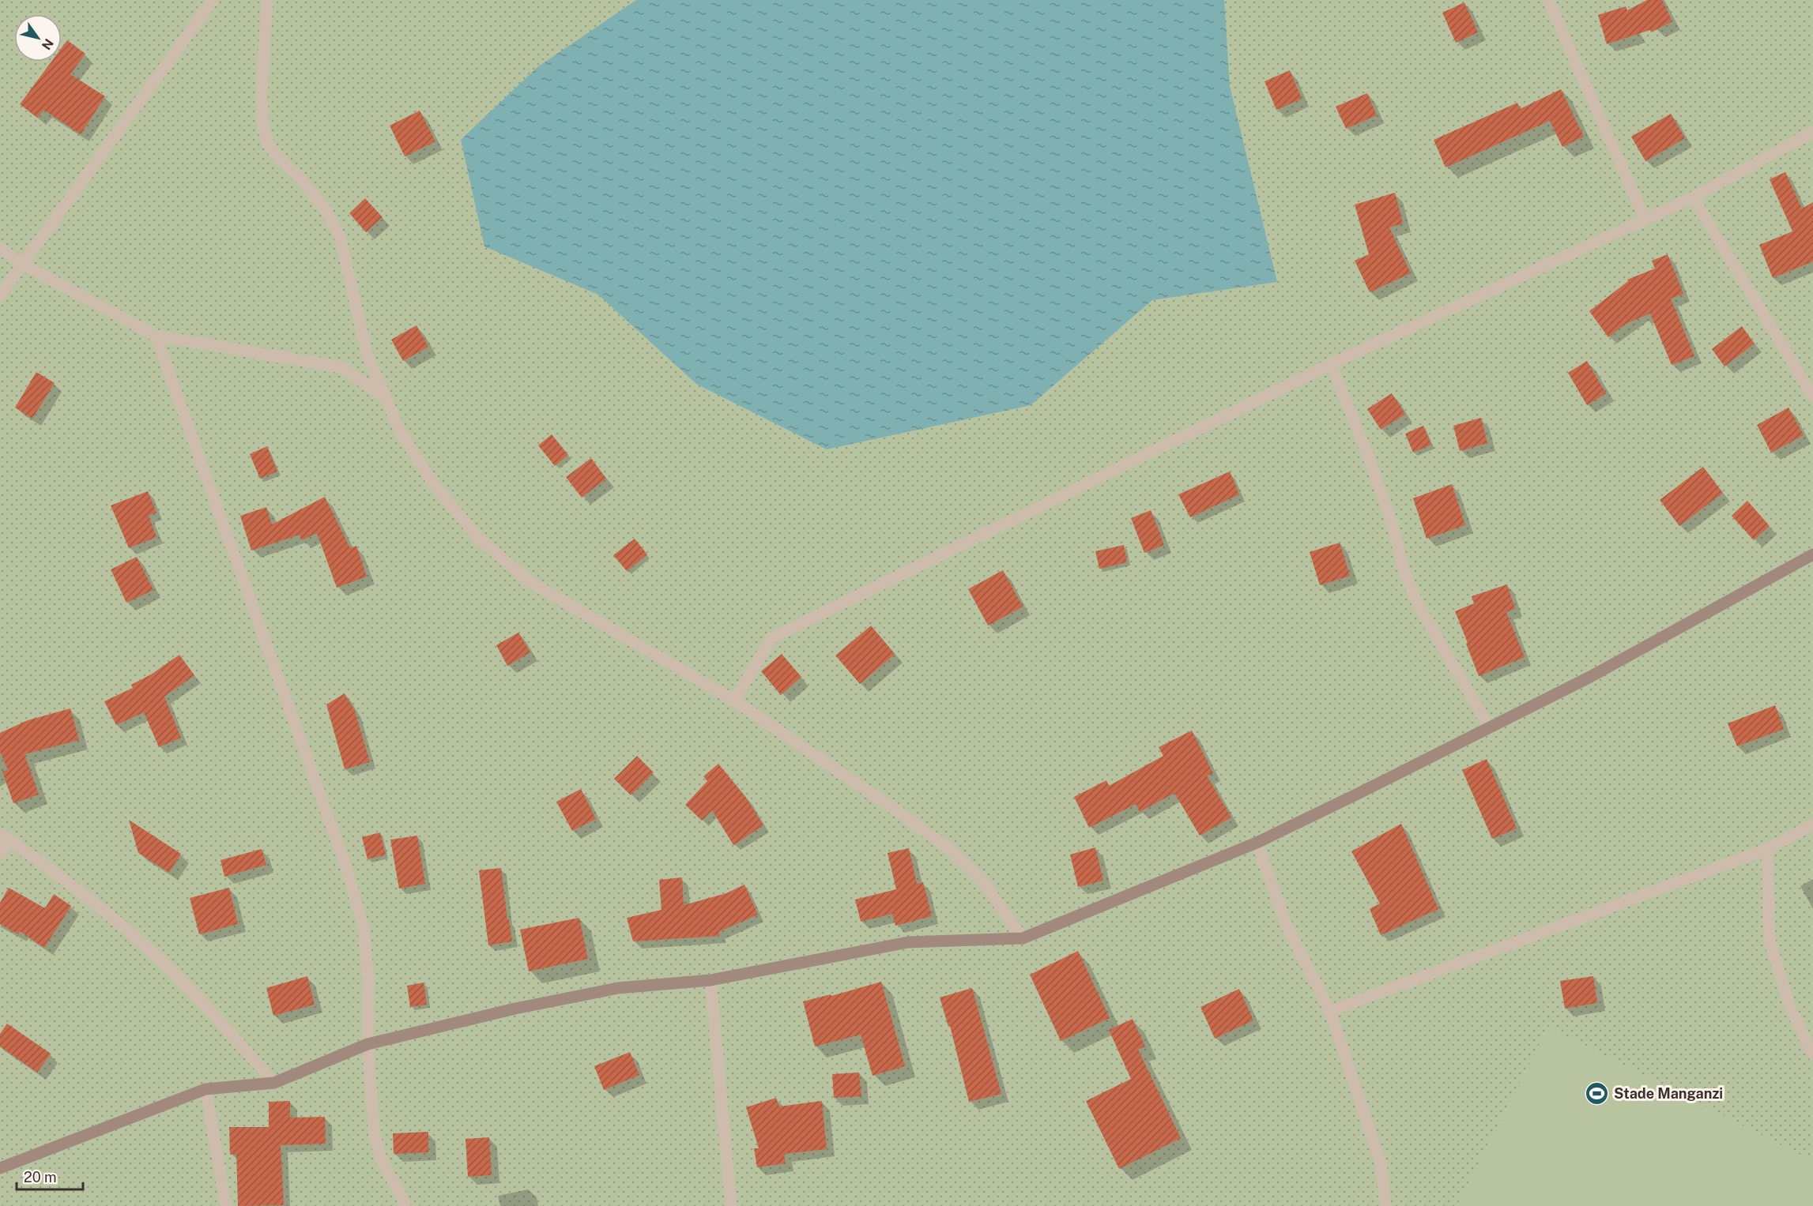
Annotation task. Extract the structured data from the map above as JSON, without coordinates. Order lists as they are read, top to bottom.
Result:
{
  "places": {
    "sports": ["Stade Manganzi"]
  },
  "scale_bar": "20 m",
  "north": "bottom right"
}
